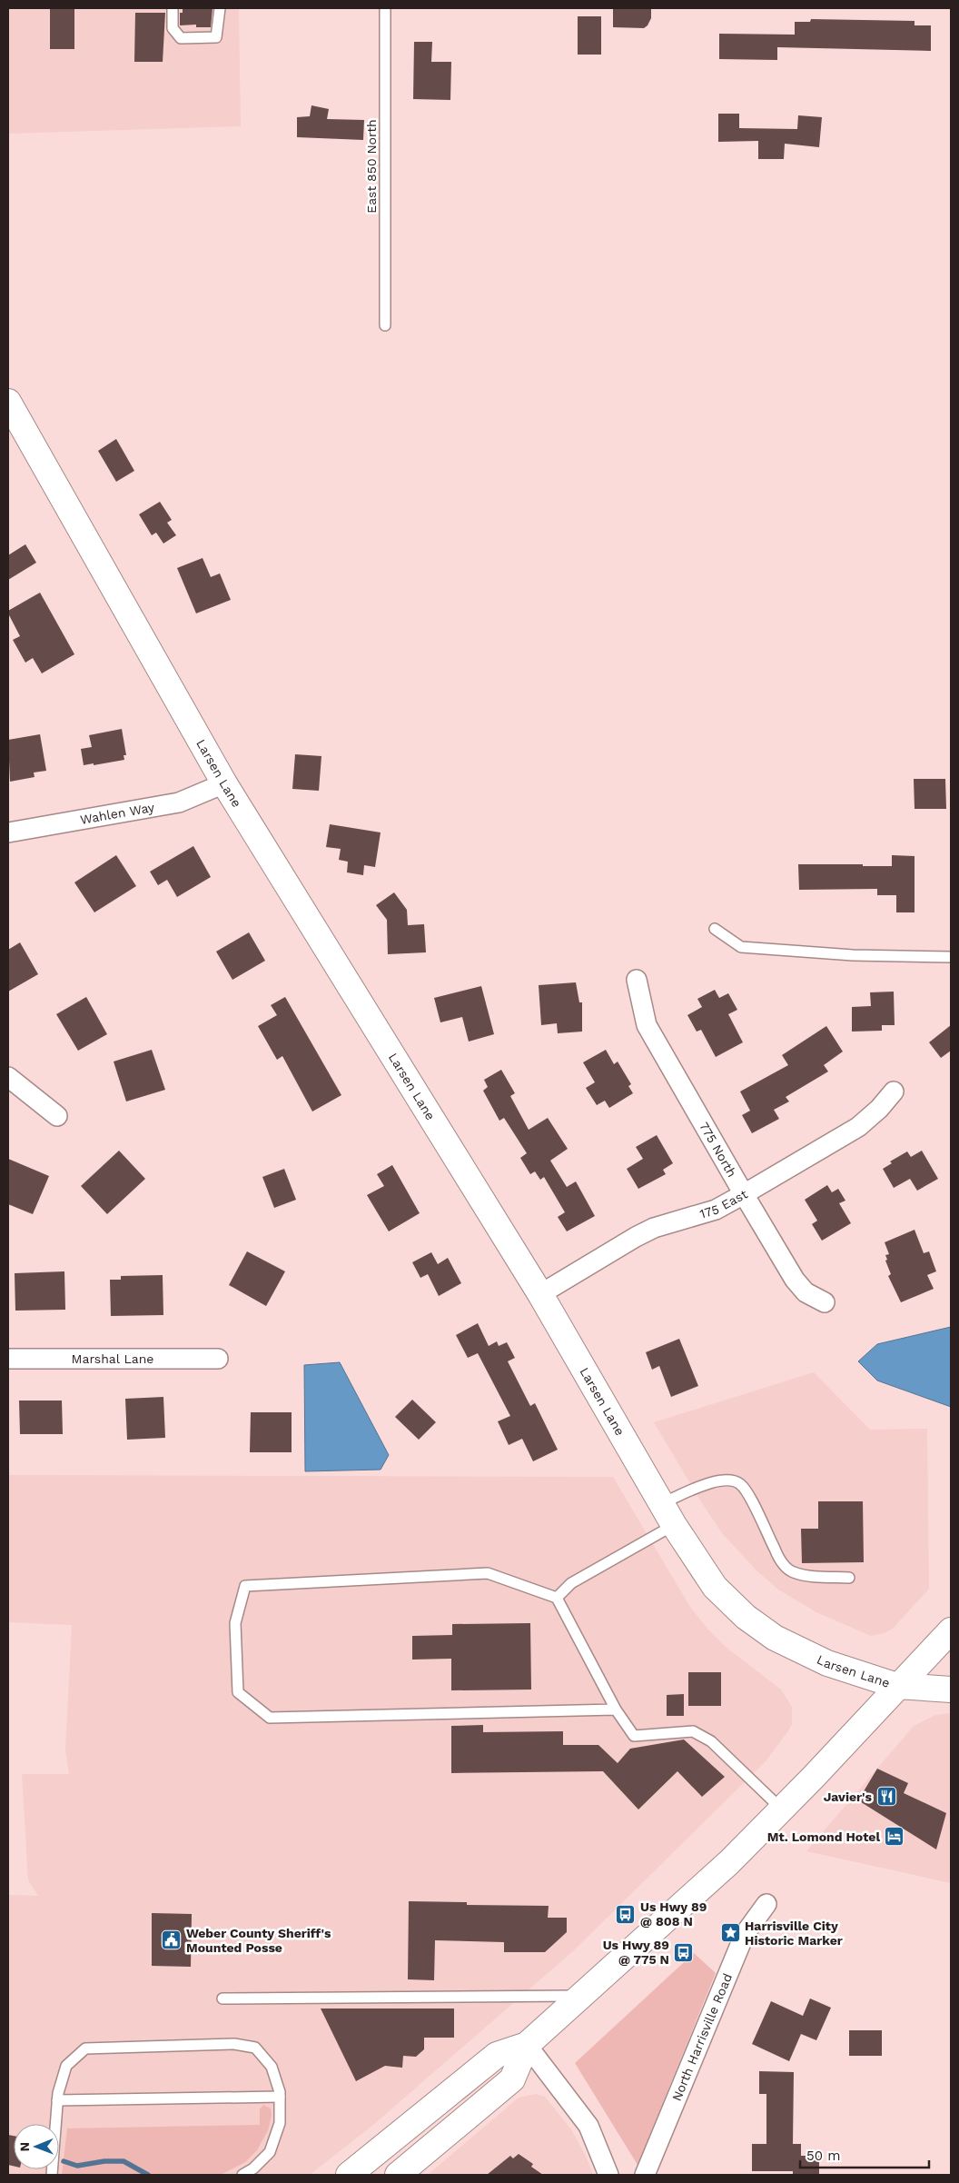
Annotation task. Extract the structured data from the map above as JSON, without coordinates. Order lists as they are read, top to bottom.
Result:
{
  "streets": {
    "main road": ["Larsen Lane"],
    "street": [
      "Wahlen Way",
      "775 North",
      "175 East",
      "Marshal Lane",
      "North Harrisville Road"
    ],
    "lane": ["East 850 North"]
  },
  "crossings": [
    ["Larsen Lane", "Wahlen Way"],
    ["Larsen Lane", "175 East"],
    ["775 North", "175 East"]
  ],
  "places": {
    "restaurant": ["Javier's"],
    "hotel": ["Mt. Lomond Hotel"],
    "bus stop": ["Us Hwy 89 @ 808 N", "Us Hwy 89 @ 775 N"],
    "place": ["Harrisville City Historic Marker"],
    "public building": ["Weber County Sheriff's Mounted Posse"]
  },
  "scale_bar": "50 m",
  "north": "left"
}
